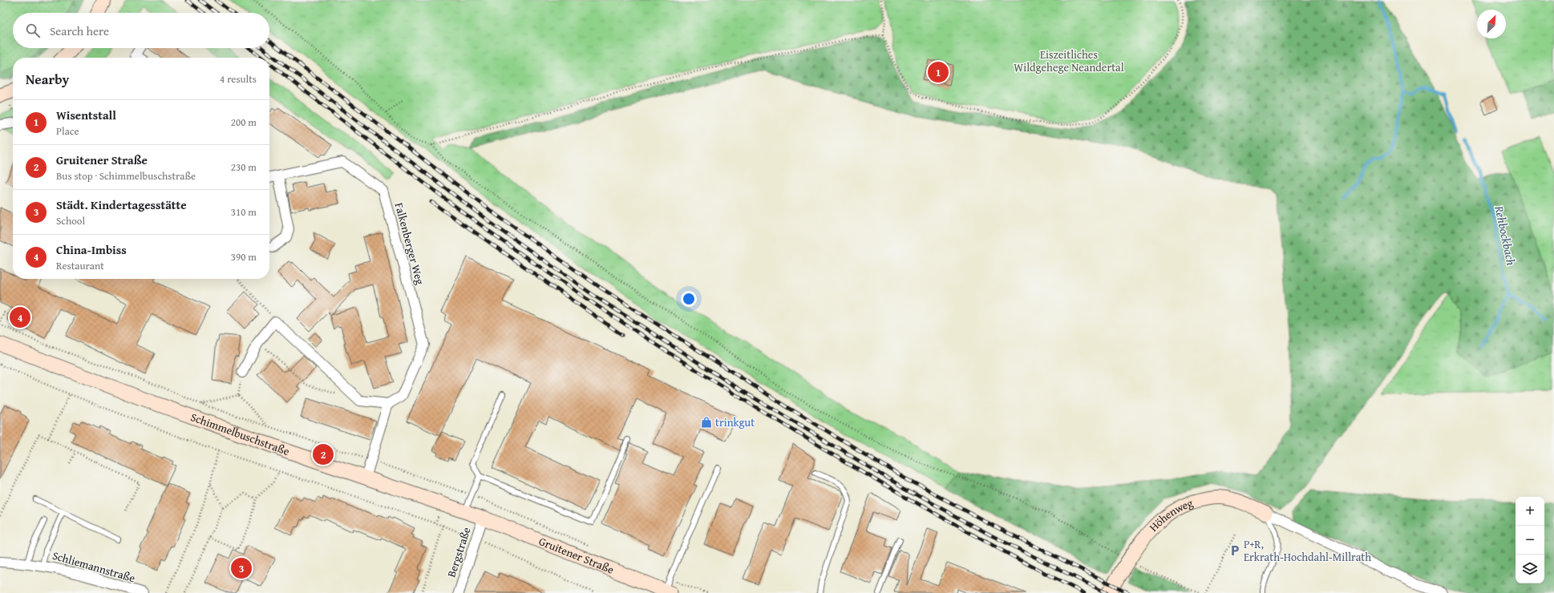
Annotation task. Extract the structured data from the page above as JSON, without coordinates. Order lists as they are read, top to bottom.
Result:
{
  "streets": {
    "main road": ["Schimmelbuschstraße", "Höhenweg", "Gruitener Straße"],
    "street": ["Falkenberger Weg", "Bergstraße", "Schliemannstraße"]
  },
  "crossings": [
    ["Schimmelbuschstraße", "Bergstraße"],
    ["Schimmelbuschstraße", "Gruitener Straße"],
    ["Bergstraße", "Gruitener Straße"]
  ],
  "water": ["Rehbockbach"],
  "parks": ["Eiszeitliches Wildgehege Neandertal"],
  "places": {
    "shop": ["trinkgut"],
    "parking": ["P+R, Erkrath-Hochdahl-Millrath"]
  },
  "north": "top right",
  "page": {
    "search": "Search here",
    "heading": ["Nearby", "4 results"],
    "pins": [
      "1",
      "4",
      "2",
      "3"
    ],
    "list": [
      {
        "mark": "1",
        "name": "Wisentstall",
        "note": "Place",
        "value": "200 m"
      },
      {
        "mark": "2",
        "name": "Gruitener Straße",
        "note": "Bus stop · Schimmelbuschstraße",
        "value": "230 m"
      },
      {
        "mark": "3",
        "name": "Städt. Kindertagesstätte",
        "note": "School",
        "value": "310 m"
      },
      {
        "mark": "4",
        "name": "China-Imbiss",
        "note": "Restaurant",
        "value": "390 m"
      }
    ],
    "map_buttons": ["+", "−"]
  }
}
